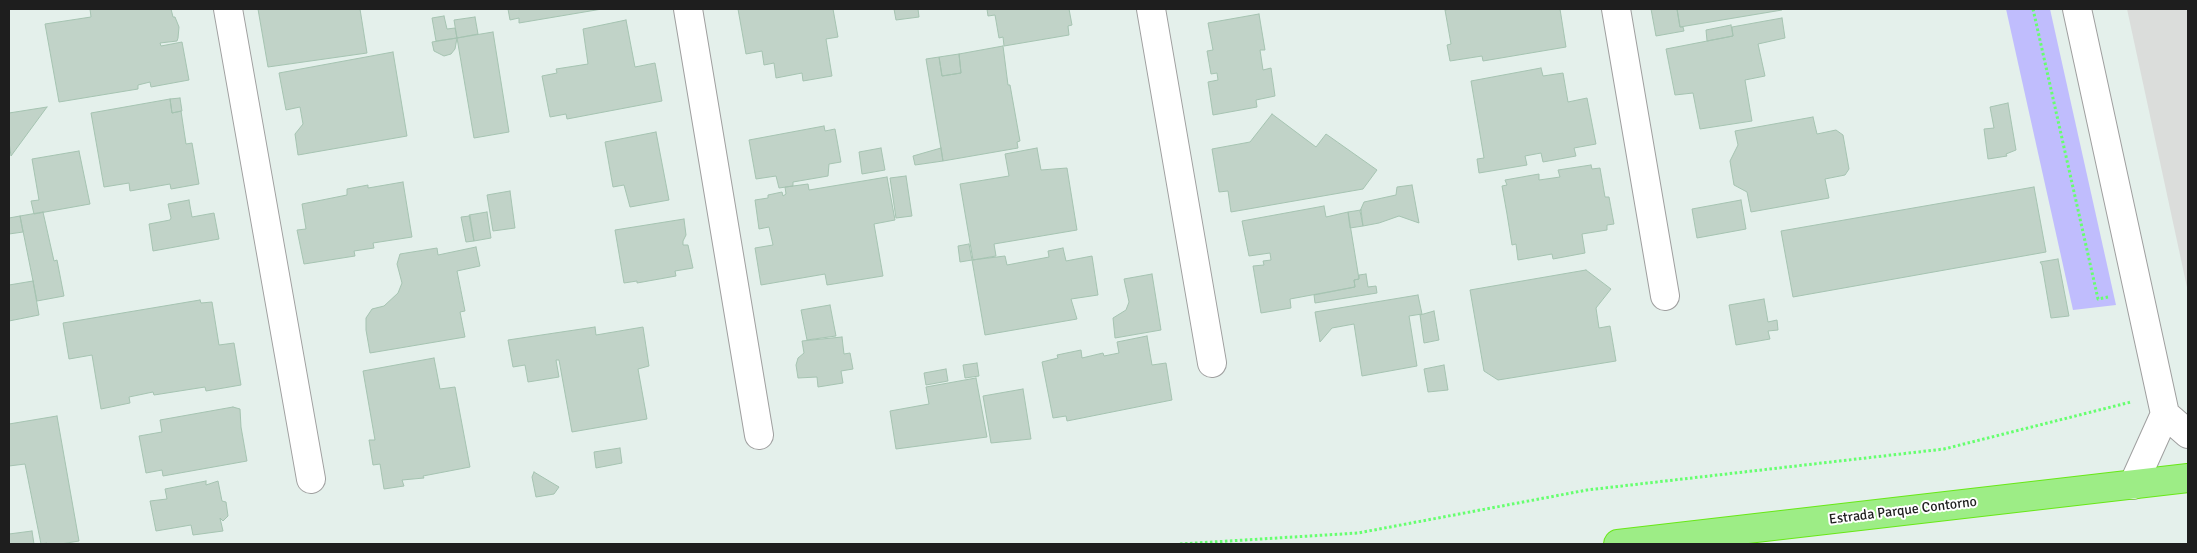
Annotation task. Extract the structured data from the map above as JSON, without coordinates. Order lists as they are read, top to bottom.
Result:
{
  "streets": {
    "highway": ["Estrada Parque Contorno"]
  }
}
